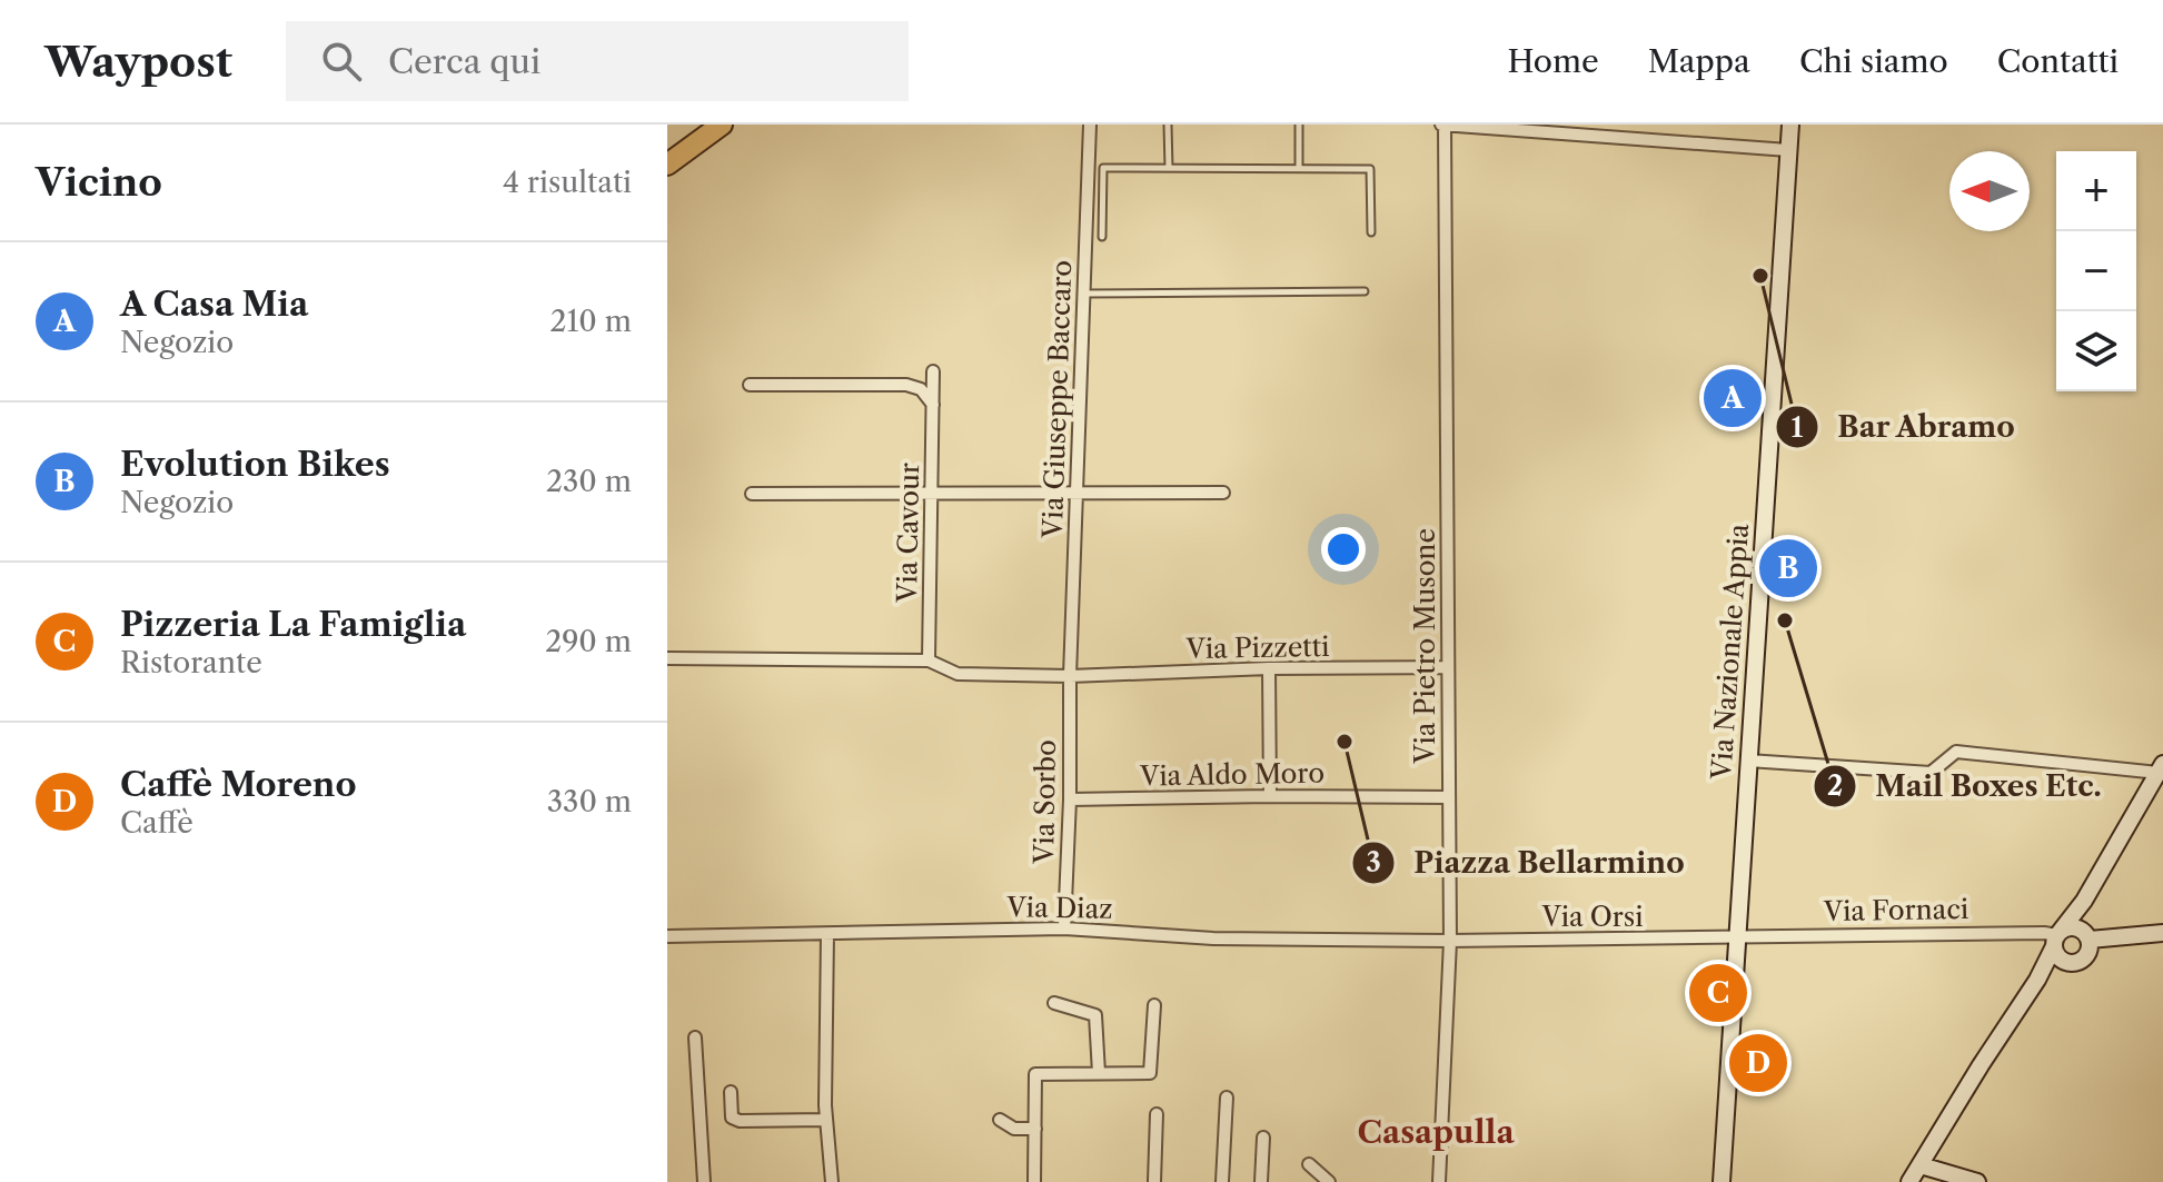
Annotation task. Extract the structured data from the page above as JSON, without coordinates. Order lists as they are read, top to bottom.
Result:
{
  "streets": {
    "main road": ["Via Nazionale Appia", "Via Fornaci"],
    "street": [
      "Via Giuseppe Baccaro",
      "Via Cavour",
      "Via Pietro Musone",
      "Via Pizzetti",
      "Via Aldo Moro",
      "Via Sorbo",
      "Via Diaz",
      "Via Orsi"
    ]
  },
  "crossings": [
    ["Via Giuseppe Baccaro", "Via Pizzetti"],
    ["Via Giuseppe Baccaro", "Via Sorbo"],
    ["Via Cavour", "Via Pizzetti"],
    ["Via Pietro Musone", "Via Pizzetti"],
    ["Via Pietro Musone", "Via Aldo Moro"],
    ["Via Pietro Musone", "Via Diaz"],
    ["Via Pietro Musone", "Via Orsi"],
    ["Via Pizzetti", "Via Sorbo"],
    ["Via Nazionale Appia", "Via Fornaci"],
    ["Via Nazionale Appia", "Via Orsi"],
    ["Via Aldo Moro", "Via Sorbo"],
    ["Via Sorbo", "Via Diaz"],
    ["Via Diaz", "Via Orsi"],
    ["Via Fornaci", "Via Orsi"]
  ],
  "districts": ["Casapulla"],
  "places": ["Bar Abramo", "Mail Boxes Etc.", "Piazza Bellarmino"],
  "north": "left",
  "page": {
    "header": "Waypost",
    "search": "Cerca qui",
    "nav": [
      "Home",
      "Mappa",
      "Chi siamo",
      "Contatti"
    ],
    "heading": ["Vicino", "4 risultati"],
    "map_buttons": ["+", "−"],
    "list": [
      {
        "mark": "A",
        "name": "A Casa Mia",
        "note": "Negozio",
        "value": "210 m"
      },
      {
        "mark": "B",
        "name": "Evolution Bikes",
        "note": "Negozio",
        "value": "230 m"
      },
      {
        "mark": "C",
        "name": "Pizzeria La Famiglia",
        "note": "Ristorante",
        "value": "290 m"
      },
      {
        "mark": "D",
        "name": "Caffè Moreno",
        "note": "Caffè",
        "value": "330 m"
      }
    ],
    "pins": [
      "A",
      "B",
      "C",
      "D"
    ]
  }
}
